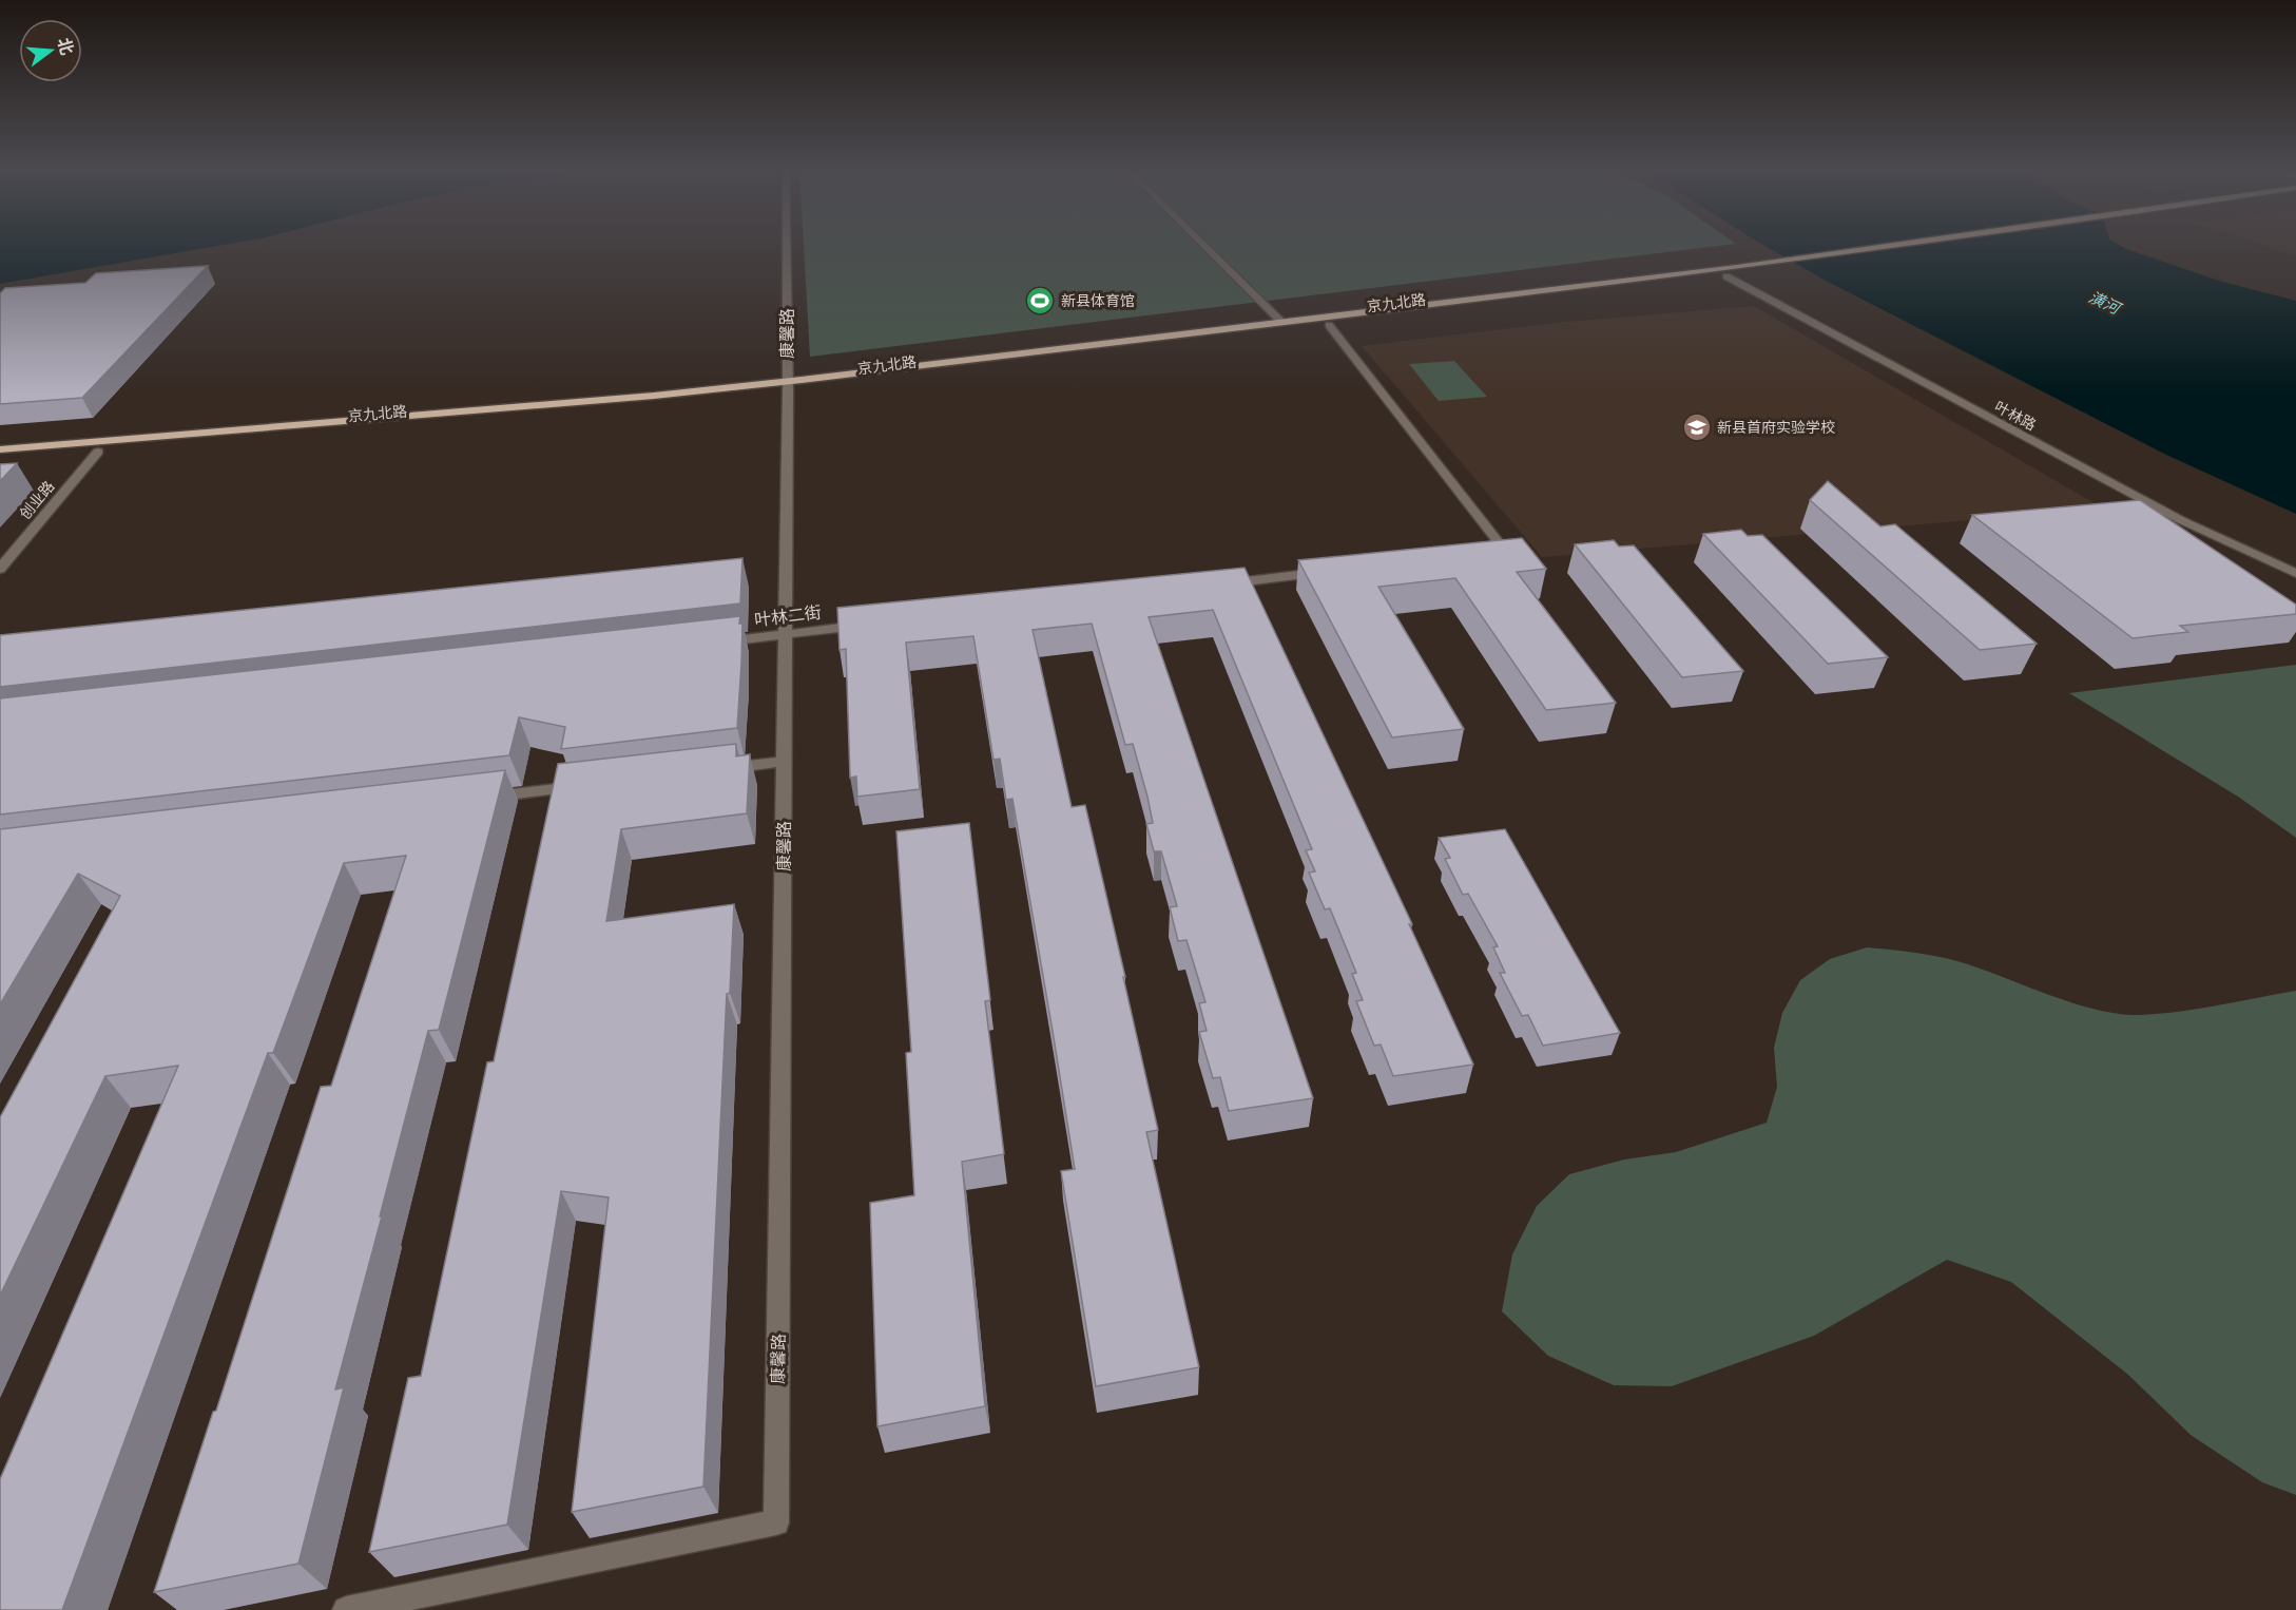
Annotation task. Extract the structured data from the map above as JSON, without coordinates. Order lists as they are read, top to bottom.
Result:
{
  "streets": {
    "main road": ["京九北路"],
    "street": [
      "康馨路",
      "叶林路",
      "创业路",
      "叶林二街"
    ]
  },
  "crossings": [
    ["京九北路", "康馨路"],
    ["京九北路", "叶林路"],
    ["京九北路", "创业路"],
    ["康馨路", "叶林二街"]
  ],
  "water": ["潢河"],
  "places": {
    "sports": ["新县体育馆"],
    "school or university": ["新县首府实验学校"]
  },
  "north": "right"
}
